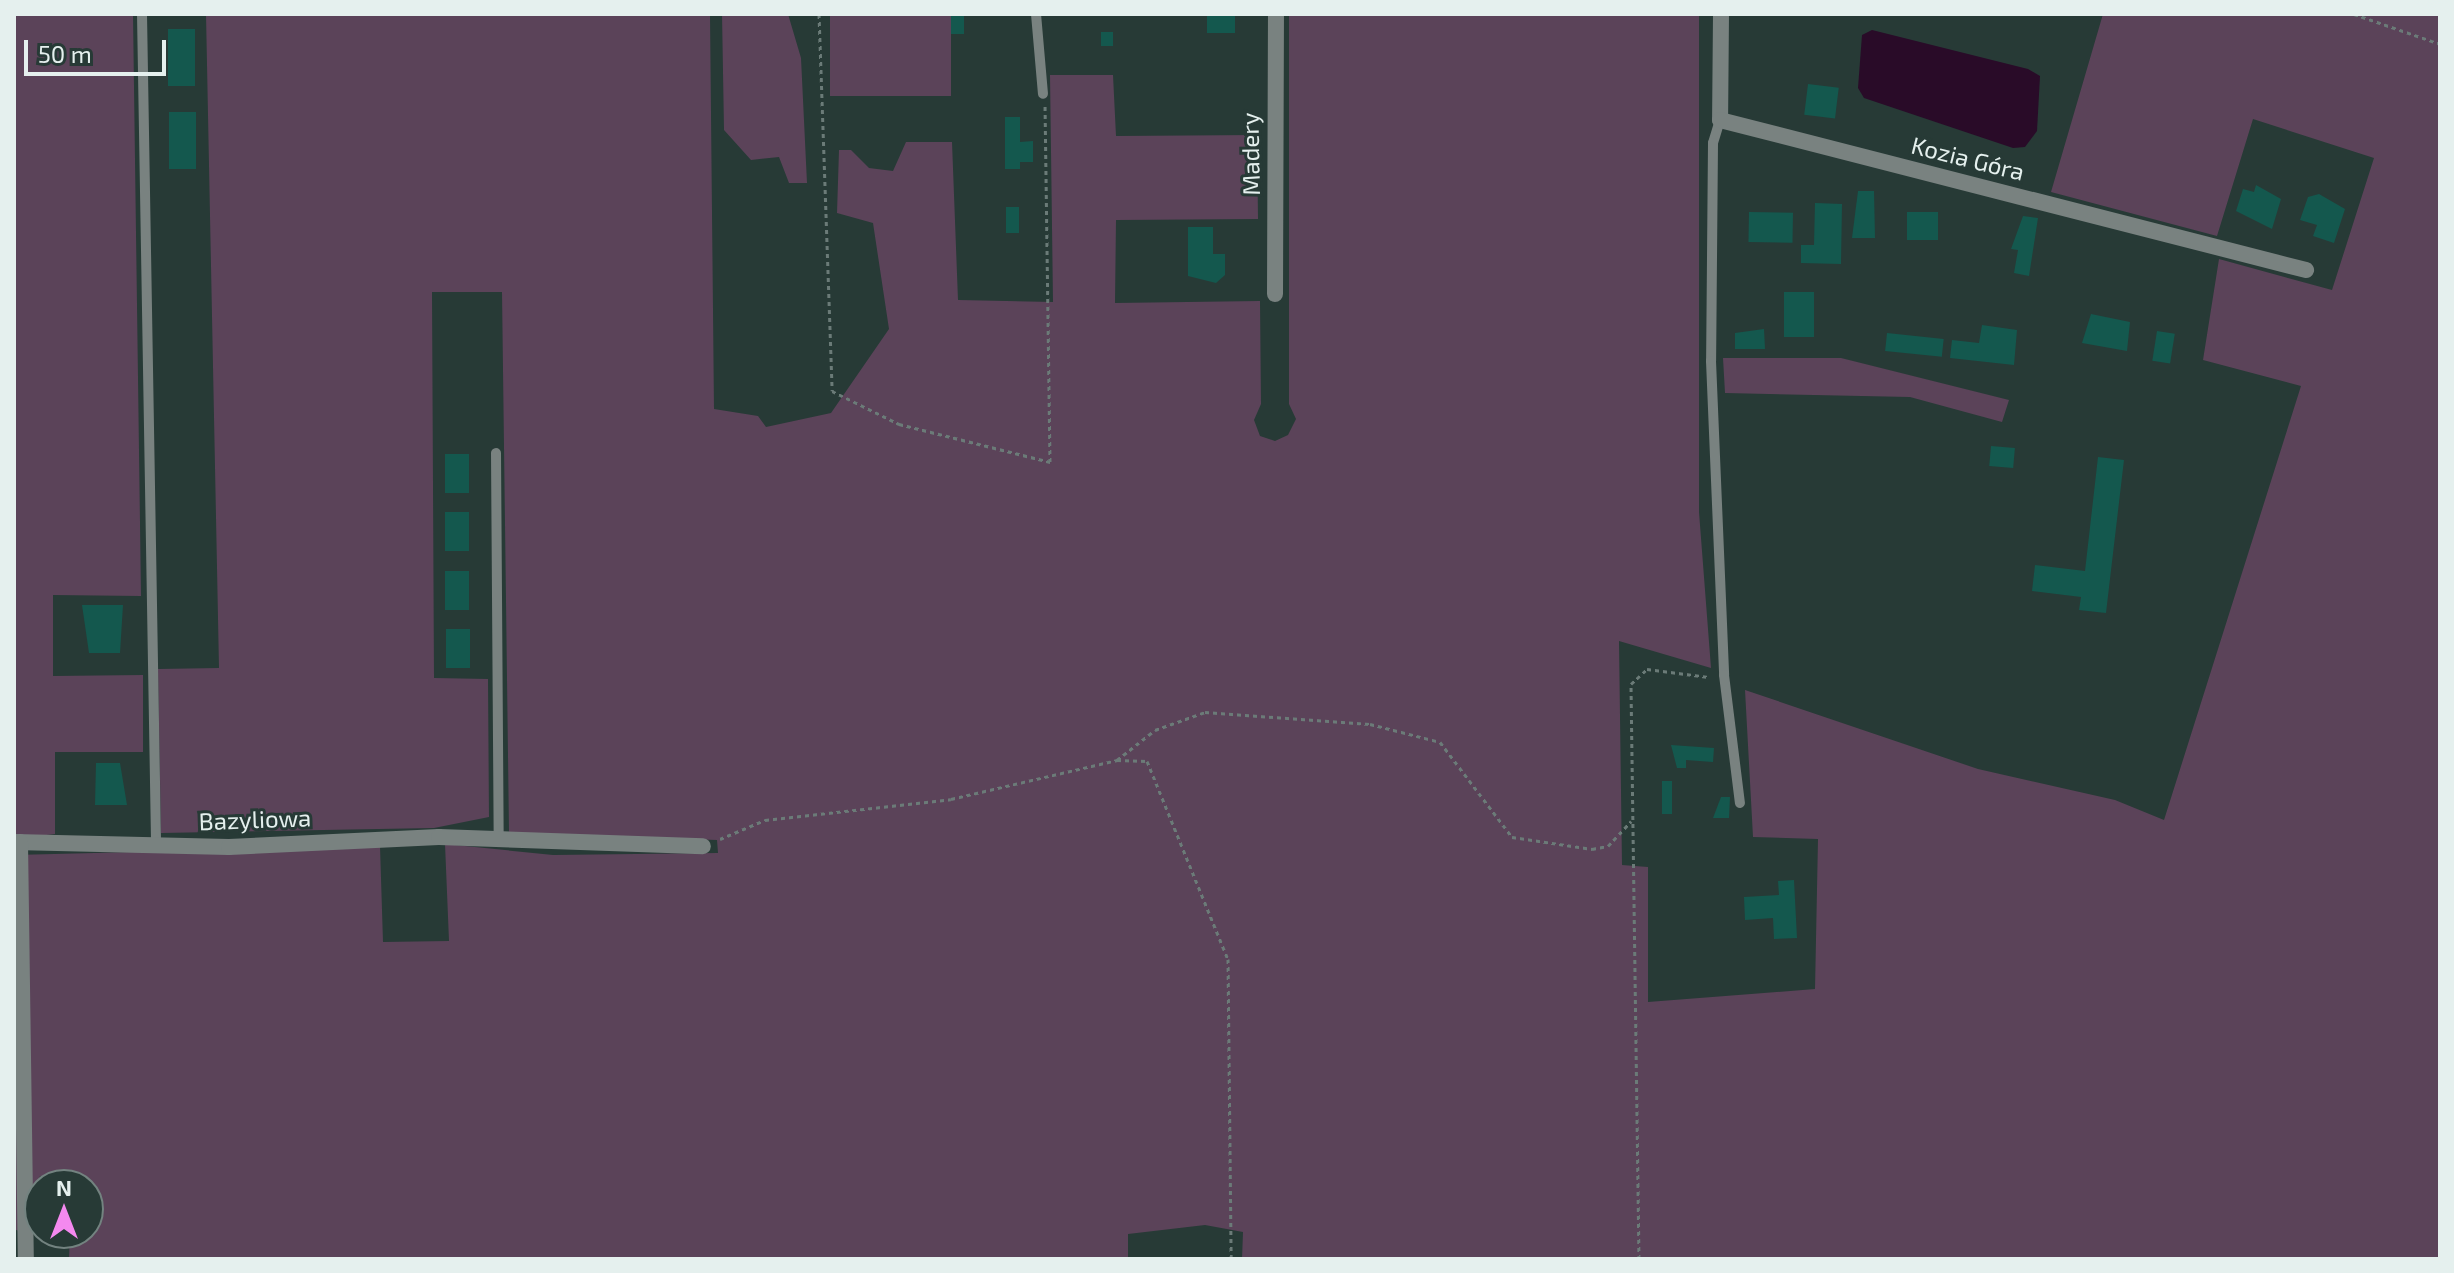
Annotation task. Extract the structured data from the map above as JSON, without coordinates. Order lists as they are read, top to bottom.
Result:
{
  "streets": {
    "street": ["Madery", "Kozia Góra", "Bazyliowa"]
  },
  "scale_bar": "50 m",
  "north": "top"
}
